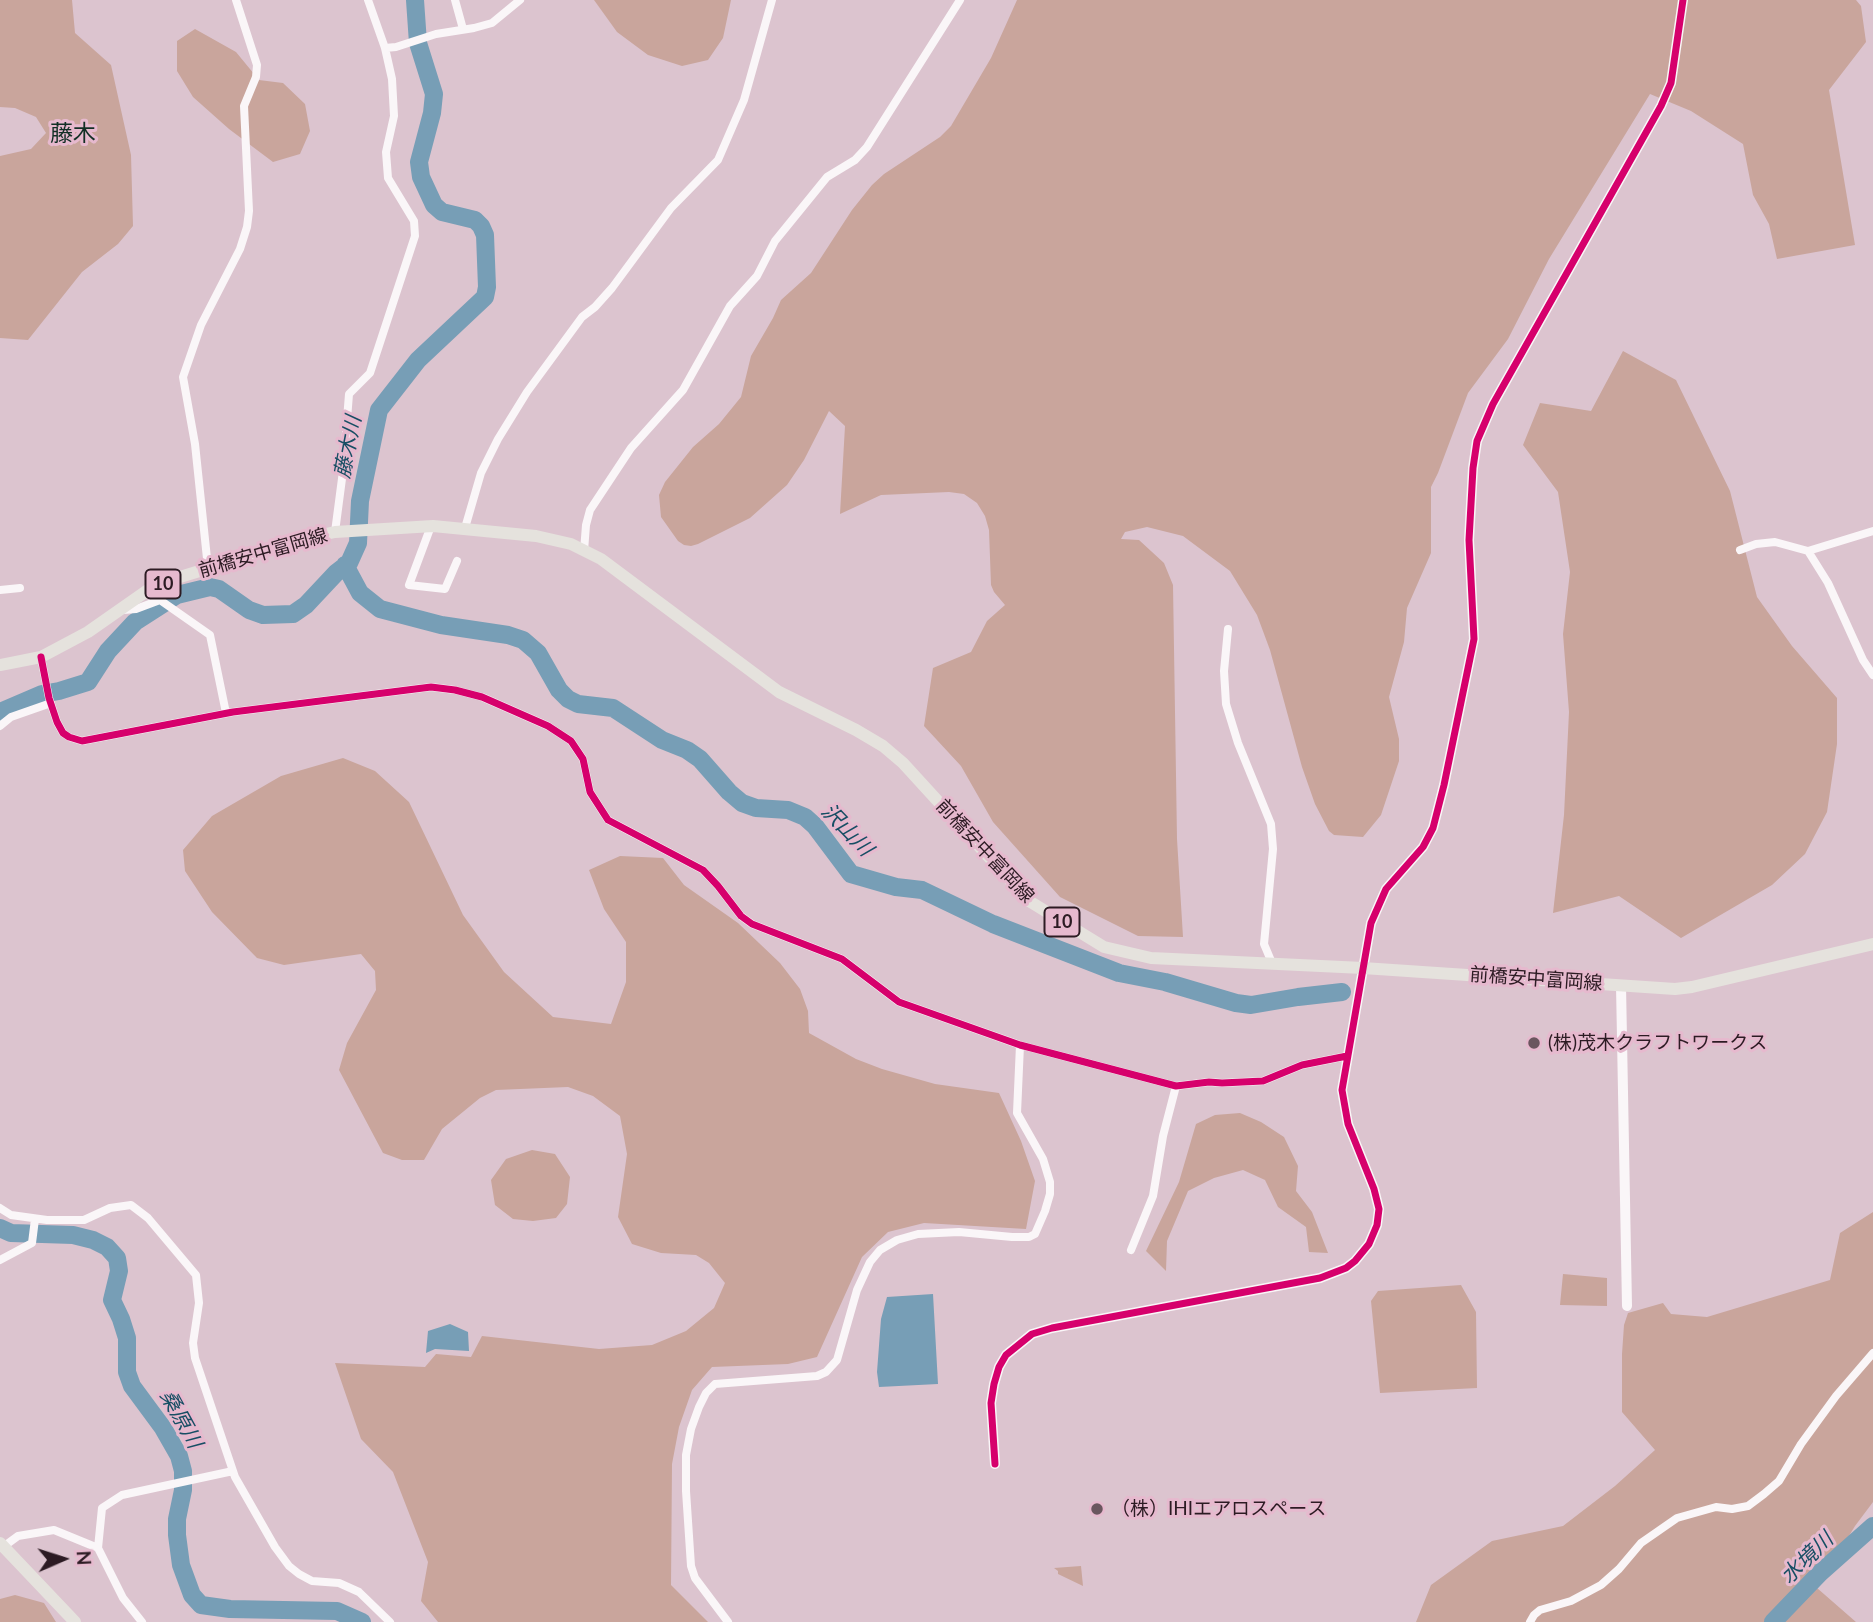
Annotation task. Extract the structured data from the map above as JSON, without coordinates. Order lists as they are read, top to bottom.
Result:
{
  "streets": {
    "main road": ["前橋安中富岡線", "10"]
  },
  "districts": ["藤木"],
  "water": [
    "藤木川",
    "沢山川",
    "桑原川",
    "水境川"
  ],
  "places": ["(株)茂木クラフトワークス", "（株）IHIエアロスペース"],
  "north": "right"
}
